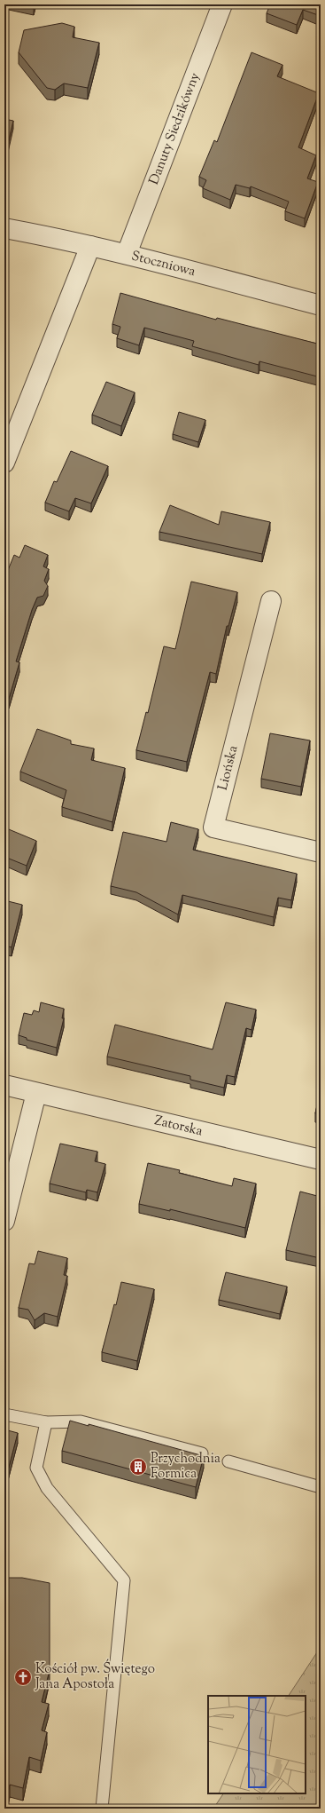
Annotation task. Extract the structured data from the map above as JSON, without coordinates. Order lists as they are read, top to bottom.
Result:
{
  "streets": {
    "street": [
      "Danuty Siedzikówny",
      "Stoczniowa",
      "Liońska",
      "Zatorska"
    ]
  },
  "crossings": [
    ["Danuty Siedzikówny", "Stoczniowa"]
  ],
  "places": {
    "building": ["Przychodnia Formica"],
    "church": ["Kościół pw. Świętego Jana Apostoła"]
  }
}
